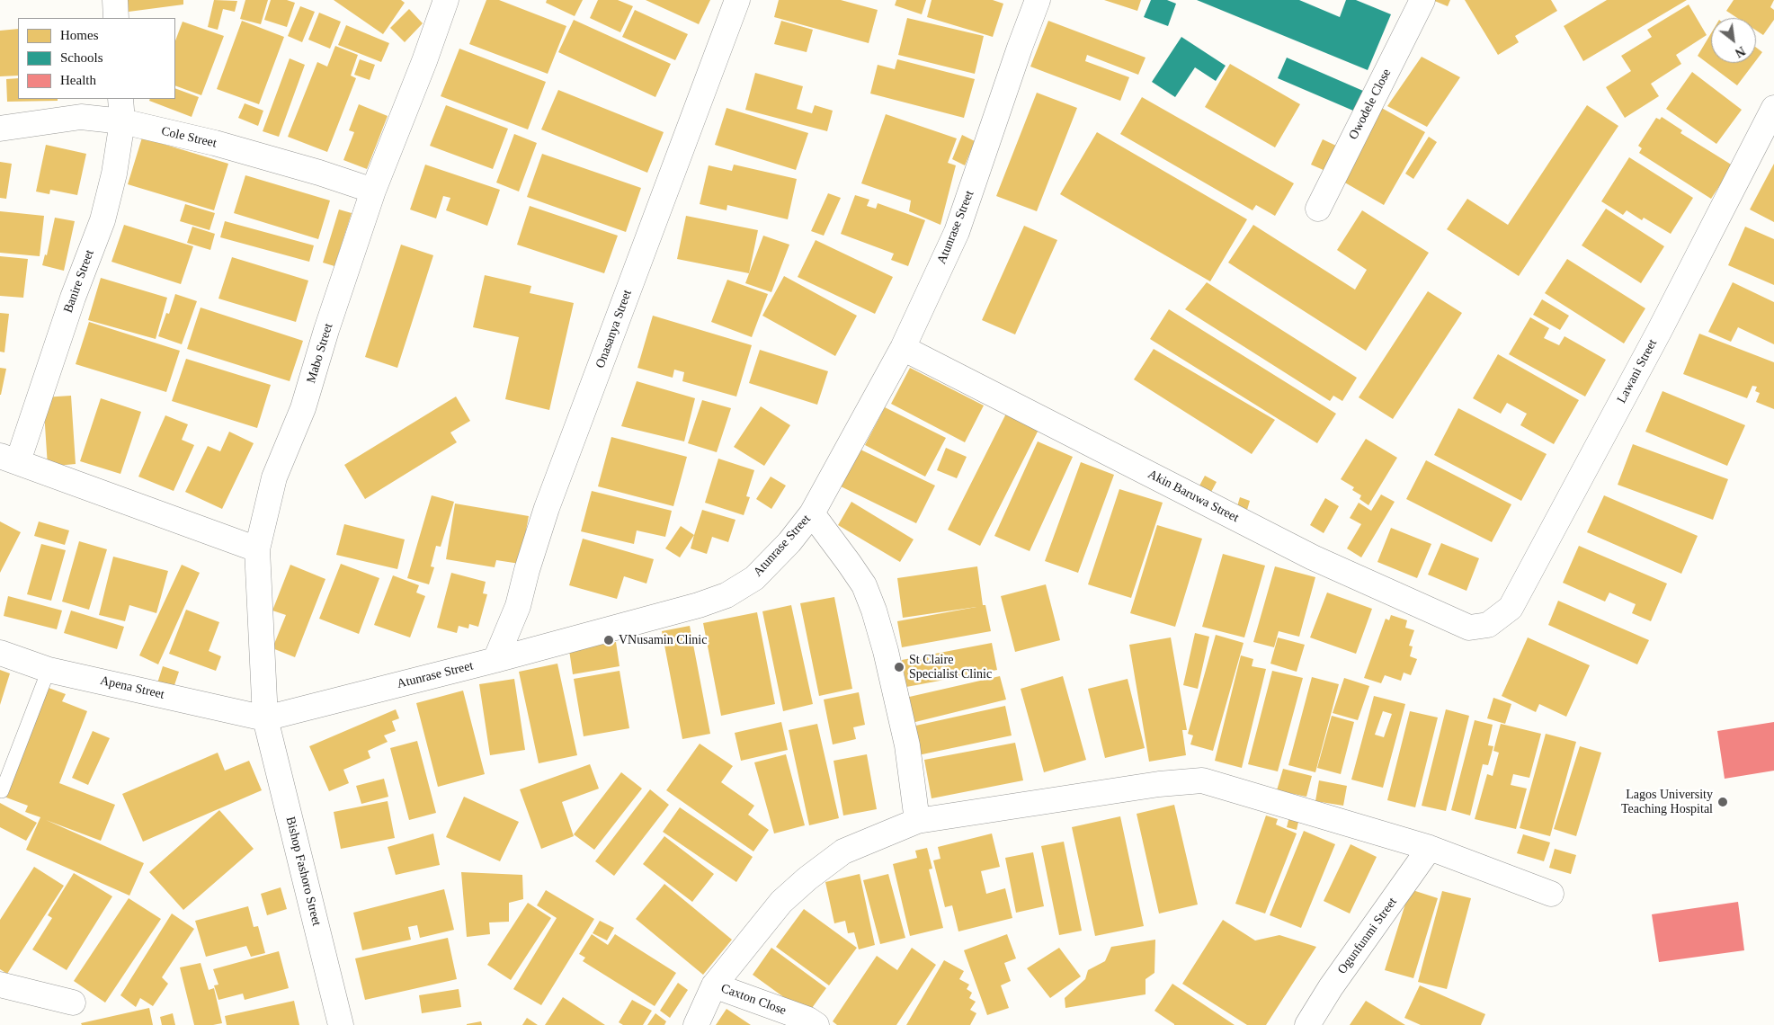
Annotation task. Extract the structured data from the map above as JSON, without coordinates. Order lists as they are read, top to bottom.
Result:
{
  "streets": {
    "street": [
      "Owodele Close",
      "Cole Street",
      "Atunrase Street",
      "Banire Street",
      "Onasanya Street",
      "Mabo Street",
      "Lawani Street",
      "Akin Baruwa Street",
      "Apena Street",
      "Bishop Fashoro Street",
      "Ogunfunmi Street",
      "Caxton Close"
    ]
  },
  "crossings": [
    ["Cole Street", "Banire Street"],
    ["Cole Street", "Mabo Street"],
    ["Atunrase Street", "Onasanya Street"],
    ["Atunrase Street", "Mabo Street"],
    ["Atunrase Street", "Akin Baruwa Street"],
    ["Atunrase Street", "Apena Street"],
    ["Atunrase Street", "Bishop Fashoro Street"],
    ["Mabo Street", "Apena Street"],
    ["Mabo Street", "Bishop Fashoro Street"],
    ["Lawani Street", "Akin Baruwa Street"],
    ["Apena Street", "Bishop Fashoro Street"]
  ],
  "places": ["VNusamin Clinic", "St Claire Specialist Clinic", "Lagos University Teaching Hospital"],
  "legend": ["Homes", "Schools", "Health"],
  "north": "bottom right"
}
